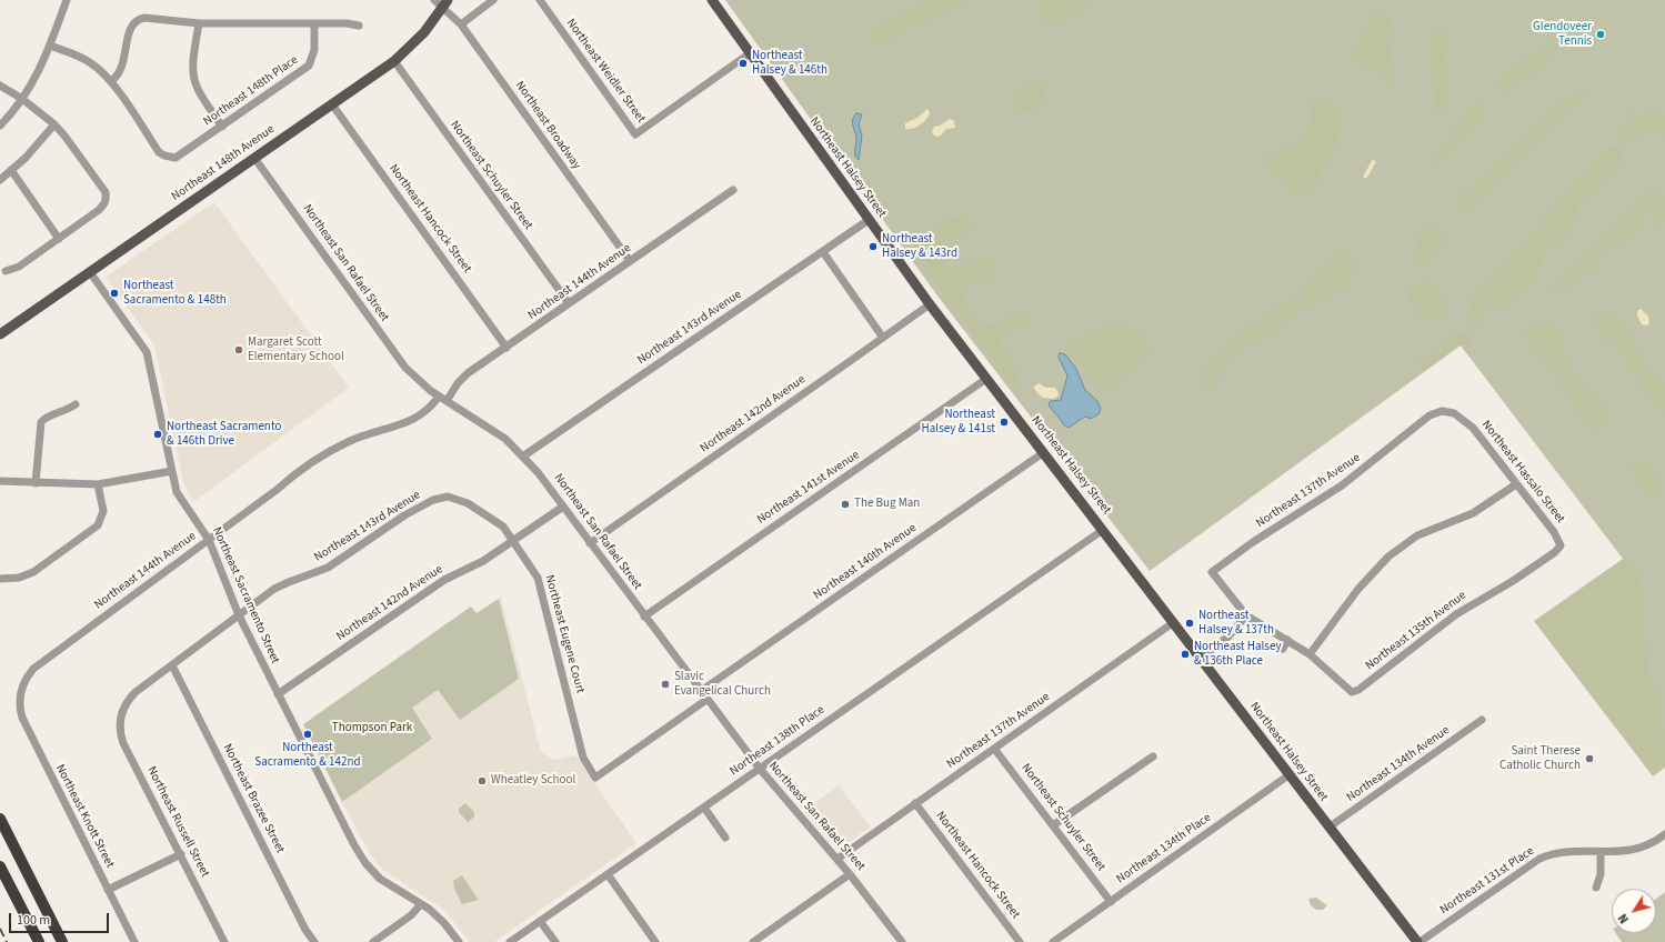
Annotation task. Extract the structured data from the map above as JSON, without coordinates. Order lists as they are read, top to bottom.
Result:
{
  "streets": {
    "main road": ["Northeast 148th Avenue", "Northeast Halsey Street"],
    "street": [
      "Northeast Weidler Street",
      "Northeast 148th Place",
      "Northeast Broadway",
      "Northeast Schuyler Street",
      "Northeast Hancock Street",
      "Northeast San Rafael Street",
      "Northeast 144th Avenue",
      "Northeast 143rd Avenue",
      "Northeast 142nd Avenue",
      "Northeast Hassalo Street",
      "Northeast 141st Avenue",
      "Northeast 137th Avenue",
      "Northeast 140th Avenue",
      "Northeast Sacramento Street",
      "Northeast 135th Avenue",
      "Northeast Eugene Court",
      "Northeast 138th Place",
      "Northeast 134th Avenue",
      "Northeast Brazee Street",
      "Northeast Knott Street",
      "Northeast Russell Street",
      "Northeast 134th Place",
      "Northeast 131st Place"
    ]
  },
  "crossings": [
    ["Northeast Weidler Street", "Northeast Halsey Street"],
    ["Northeast Broadway", "Northeast 148th Avenue"],
    ["Northeast Broadway", "Northeast 144th Avenue"],
    ["Northeast 148th Avenue", "Northeast Schuyler Street"],
    ["Northeast 148th Avenue", "Northeast Hancock Street"],
    ["Northeast 148th Avenue", "Northeast San Rafael Street"],
    ["Northeast 148th Avenue", "Northeast Sacramento Street"],
    ["Northeast Halsey Street", "Northeast 143rd Avenue"],
    ["Northeast Halsey Street", "Northeast 142nd Avenue"],
    ["Northeast Halsey Street", "Northeast 141st Avenue"],
    ["Northeast Halsey Street", "Northeast 137th Avenue"],
    ["Northeast Halsey Street", "Northeast 140th Avenue"],
    ["Northeast Halsey Street", "Northeast 138th Place"],
    ["Northeast Halsey Street", "Northeast 134th Avenue"],
    ["Northeast Halsey Street", "Northeast 134th Place"],
    ["Northeast Halsey Street", "Northeast 131st Place"],
    ["Northeast Schuyler Street", "Northeast 144th Avenue"],
    ["Northeast Schuyler Street", "Northeast 137th Avenue"],
    ["Northeast Schuyler Street", "Northeast 134th Place"],
    ["Northeast Hancock Street", "Northeast 144th Avenue"],
    ["Northeast Hancock Street", "Northeast 137th Avenue"],
    ["Northeast San Rafael Street", "Northeast 144th Avenue"],
    ["Northeast San Rafael Street", "Northeast 143rd Avenue"],
    ["Northeast San Rafael Street", "Northeast 142nd Avenue"],
    ["Northeast San Rafael Street", "Northeast 141st Avenue"],
    ["Northeast San Rafael Street", "Northeast 137th Avenue"],
    ["Northeast San Rafael Street", "Northeast 140th Avenue"],
    ["Northeast San Rafael Street", "Northeast Eugene Court"],
    ["Northeast San Rafael Street", "Northeast 138th Place"],
    ["Northeast 144th Avenue", "Northeast Sacramento Street"],
    ["Northeast 144th Avenue", "Northeast Knott Street"],
    ["Northeast 143rd Avenue", "Northeast Sacramento Street"],
    ["Northeast 143rd Avenue", "Northeast Eugene Court"],
    ["Northeast 143rd Avenue", "Northeast Brazee Street"],
    ["Northeast 143rd Avenue", "Northeast Russell Street"],
    ["Northeast 142nd Avenue", "Northeast Sacramento Street"],
    ["Northeast 142nd Avenue", "Northeast Eugene Court"],
    ["Northeast Hassalo Street", "Northeast 137th Avenue"],
    ["Northeast Hassalo Street", "Northeast 135th Avenue"]
  ],
  "parks": ["Thompson Park"],
  "places": [
    "Glendoveer Tennis",
    "Northeast Halsey & 146th",
    "Northeast Halsey & 143rd",
    "Northeast Sacramento & 148th",
    "Margaret Scott Elementary School",
    "Northeast Halsey & 141st",
    "Northeast Sacramento & 146th Drive",
    "The Bug Man",
    "Northeast Halsey & 137th",
    "Northeast Halsey & 136th Place",
    "Slavic Evangelical Church",
    "Northeast Sacramento & 142nd",
    "Saint Therese Catholic Church",
    "Wheatley School"
  ],
  "scale_bar": "100 m",
  "north": "bottom left"
}
